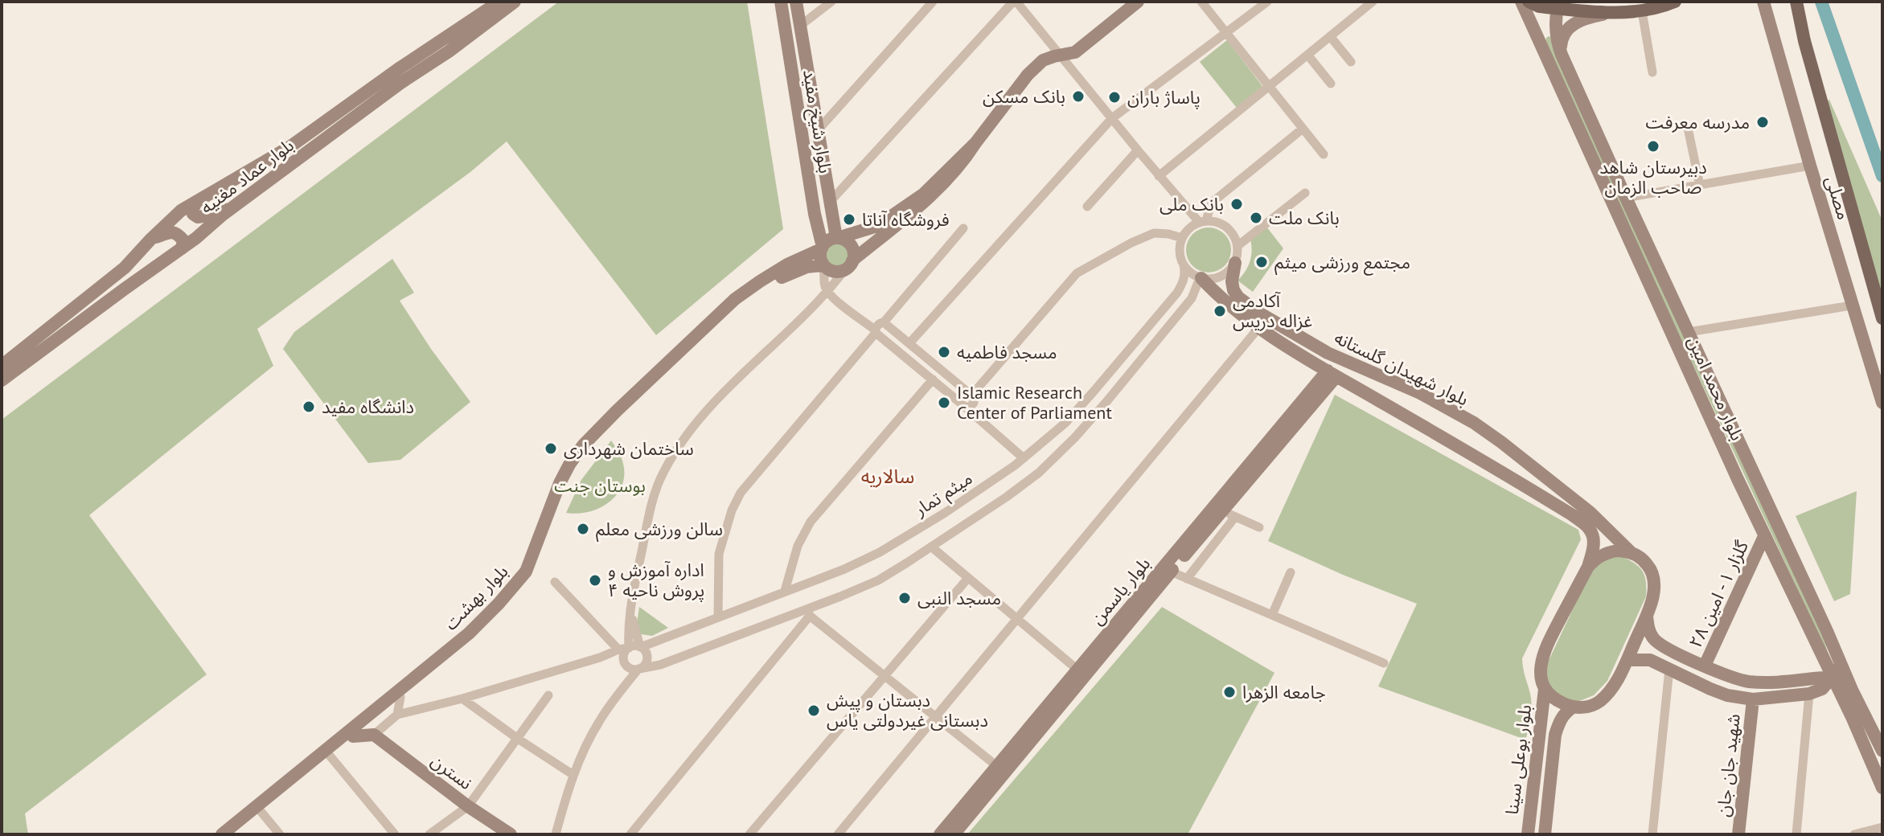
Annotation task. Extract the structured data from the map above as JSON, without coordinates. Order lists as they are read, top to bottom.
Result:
{
  "streets": {
    "main road": [
      "بلوار شیخ مفید",
      "بلوار عماد مغنیه",
      "مصلی",
      "بلوار شهیدان گلستانه",
      "بلوار محمد امین",
      "بلوار یاسمن",
      "گلزار ۱ - امین ۲۸",
      "بلوار بهشت",
      "بلوار بوعلی سینا",
      "شهید جان جان",
      "نسترن"
    ],
    "street": ["میثم تمار"]
  },
  "crossings": [
    ["بلوار شیخ مفید", "بلوار بهشت"],
    ["بلوار شهیدان گلستانه", "میثم تمار"],
    ["بلوار شهیدان گلستانه", "بلوار یاسمن"],
    ["بلوار شهیدان گلستانه", "بلوار بوعلی سینا"],
    ["بلوار محمد امین", "گلزار ۱ - امین ۲۸"]
  ],
  "districts": ["سالاریه"],
  "parks": ["بوستان جنت"],
  "places": [
    "بانک مسکن",
    "پاساژ باران",
    "مدرسه معرفت",
    "دبیرستان شاهد صاحب الزمان",
    "بانک ملی",
    "بانک ملت",
    "فروشگاه آناتا",
    "مجتمع ورزشی میثم",
    "آکادمی غزاله دریس",
    "مسجد فاطمیه",
    "Islamic Research Center of Parliament",
    "دانشگاه مفید",
    "ساختمان شهرداری",
    "سالن ورزشی معلم",
    "اداره آموزش و پروش ناحیه ۴",
    "مسجد النبی",
    "جامعه الزهرا",
    "دبستان و پیش دبستانی غیردولتی یاس"
  ]
}
